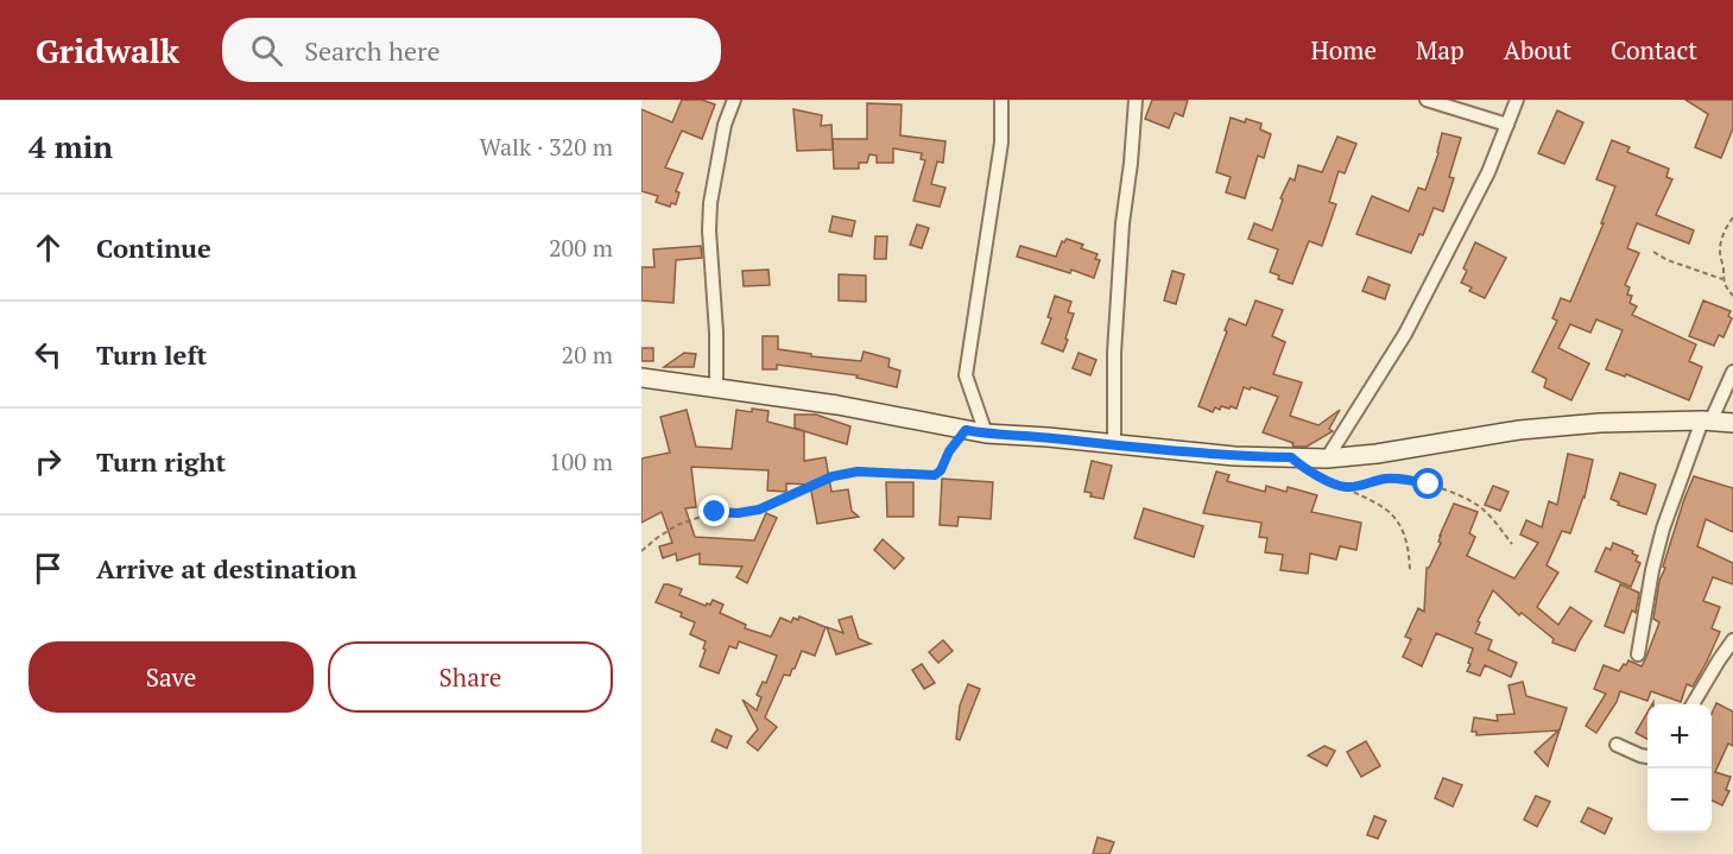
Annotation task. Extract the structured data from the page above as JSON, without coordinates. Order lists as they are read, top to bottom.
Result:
{
  "page": {
    "header": "Gridwalk",
    "search": "Search here",
    "nav": [
      "Home",
      "Map",
      "About",
      "Contact"
    ],
    "heading": ["4 min", "Walk · 320 m"],
    "list": [
      ["Continue", "200 m"],
      ["Turn left", "20 m"],
      ["Turn right", "100 m"],
      "Arrive at destination"
    ],
    "buttons": ["Save", "Share"],
    "map_buttons": ["+", "−"]
  }
}
